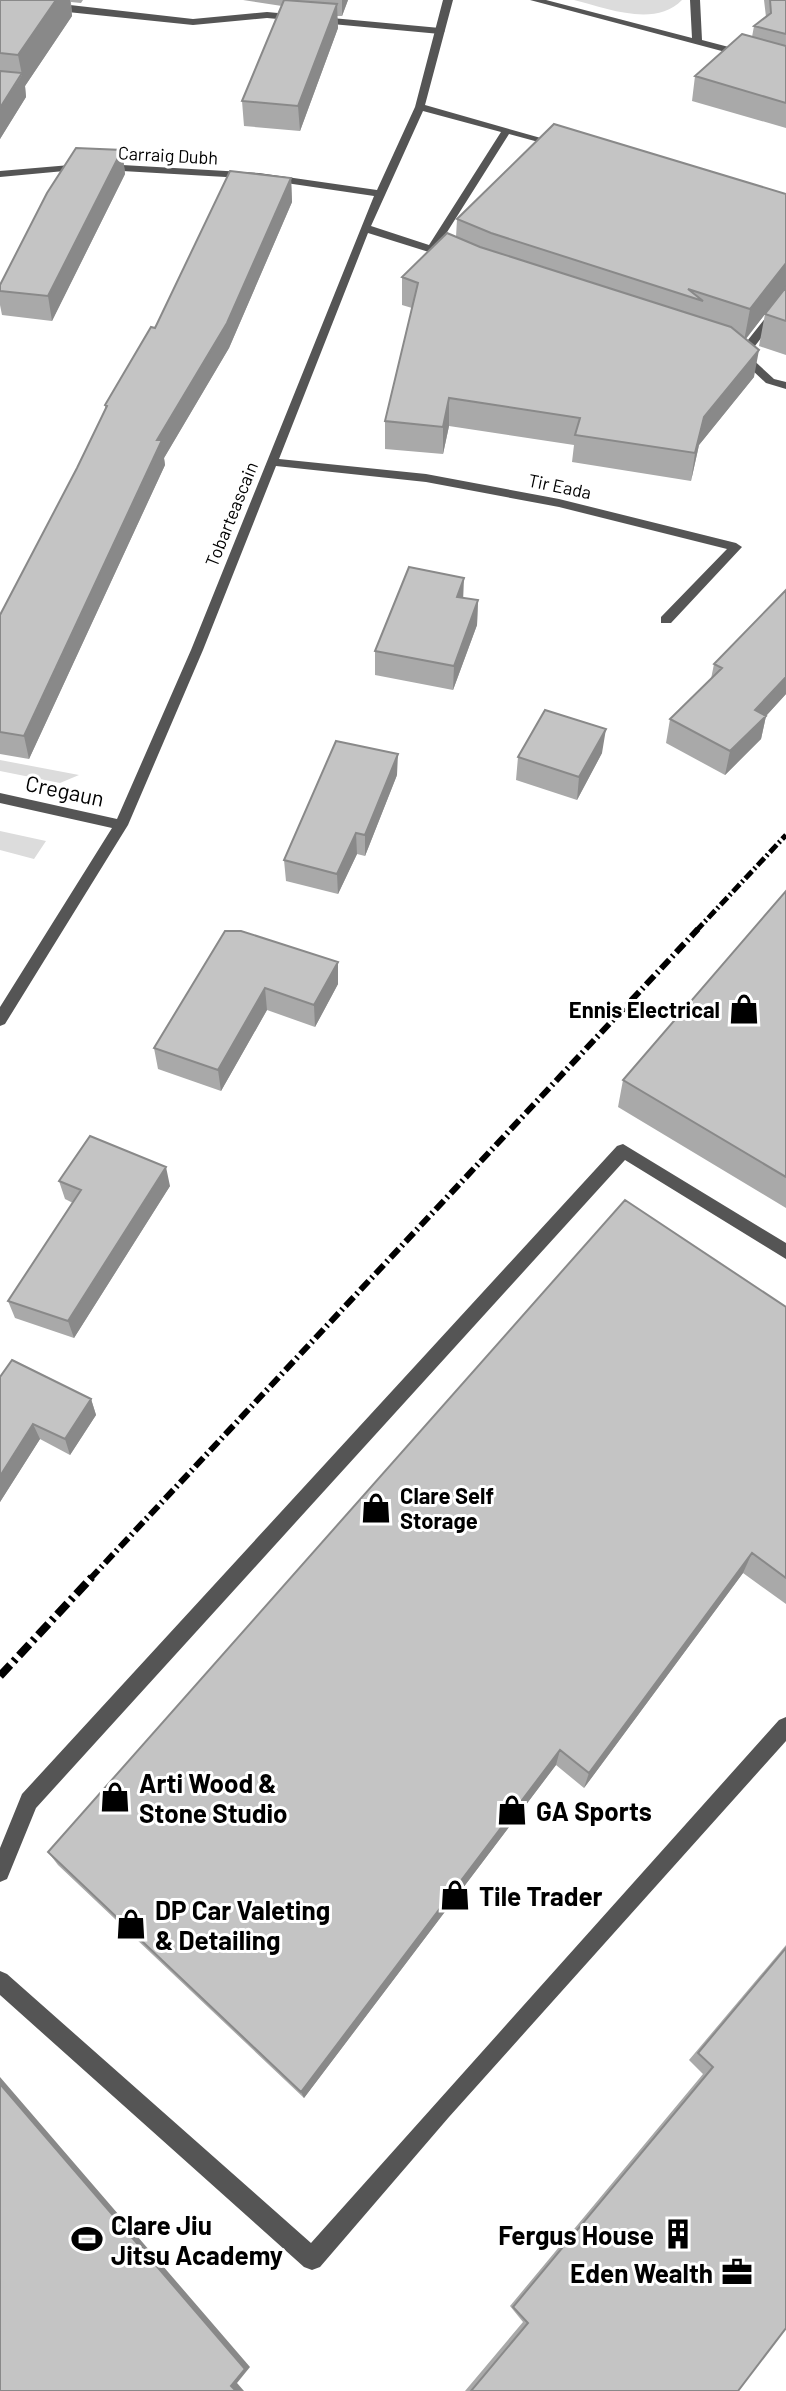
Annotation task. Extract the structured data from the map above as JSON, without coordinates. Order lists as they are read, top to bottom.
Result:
{
  "streets": {
    "street": [
      "Carraig Dubh",
      "Tir Eada",
      "Tobarteascain",
      "Cregaun"
    ]
  },
  "crossings": [
    ["Carraig Dubh", "Tobarteascain"],
    ["Tir Eada", "Tobarteascain"],
    ["Tobarteascain", "Cregaun"]
  ],
  "places": {
    "shop": [
      "Ennis Electrical",
      "Clare Self Storage",
      "Arti Wood & Stone Studio",
      "GA Sports",
      "Tile Trader",
      "DP Car Valeting & Detailing"
    ],
    "building": ["Fergus House"],
    "sports": ["Clare Jiu Jitsu Academy"],
    "office": ["Eden Wealth"]
  }
}
